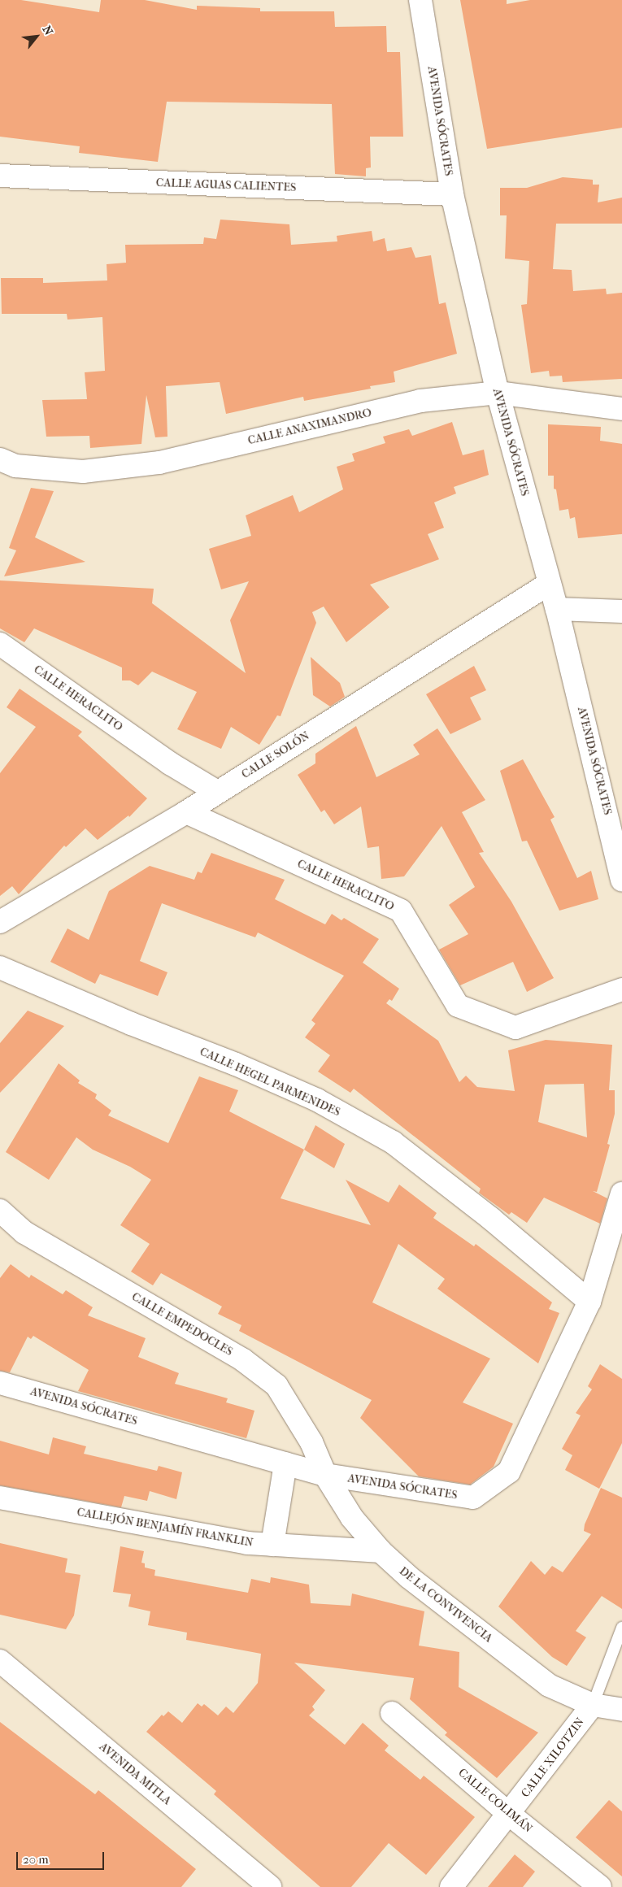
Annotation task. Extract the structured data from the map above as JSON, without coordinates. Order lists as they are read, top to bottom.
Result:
{
  "streets": {
    "street": [
      "AVENIDA SÓCRATES",
      "CALLE AGUAS CALIENTES",
      "CALLE ANAXIMANDRO",
      "CALLE HERACLITO",
      "CALLE SOLÓN",
      "CALLE HEGEL PARMENIDES",
      "CALLE EMPEDOCLES",
      "CALLEJÓN BENJAMÍN FRANKLIN",
      "DE LA CONVIVENCIA",
      "CALLE XILOTZIN",
      "AVENIDA MITLA",
      "CALLE COLIMÁN"
    ]
  },
  "crossings": [
    ["AVENIDA SÓCRATES", "CALLE AGUAS CALIENTES"],
    ["AVENIDA SÓCRATES", "CALLE ANAXIMANDRO"],
    ["AVENIDA SÓCRATES", "CALLE SOLÓN"],
    ["AVENIDA SÓCRATES", "CALLE HEGEL PARMENIDES"],
    ["AVENIDA SÓCRATES", "CALLE EMPEDOCLES"],
    ["AVENIDA SÓCRATES", "DE LA CONVIVENCIA"],
    ["CALLE HERACLITO", "CALLE SOLÓN"],
    ["CALLE EMPEDOCLES", "DE LA CONVIVENCIA"],
    ["CALLEJÓN BENJAMÍN FRANKLIN", "DE LA CONVIVENCIA"],
    ["DE LA CONVIVENCIA", "CALLE XILOTZIN"],
    ["CALLE XILOTZIN", "CALLE COLIMÁN"]
  ],
  "scale_bar": "20 m",
  "north": "top right"
}
